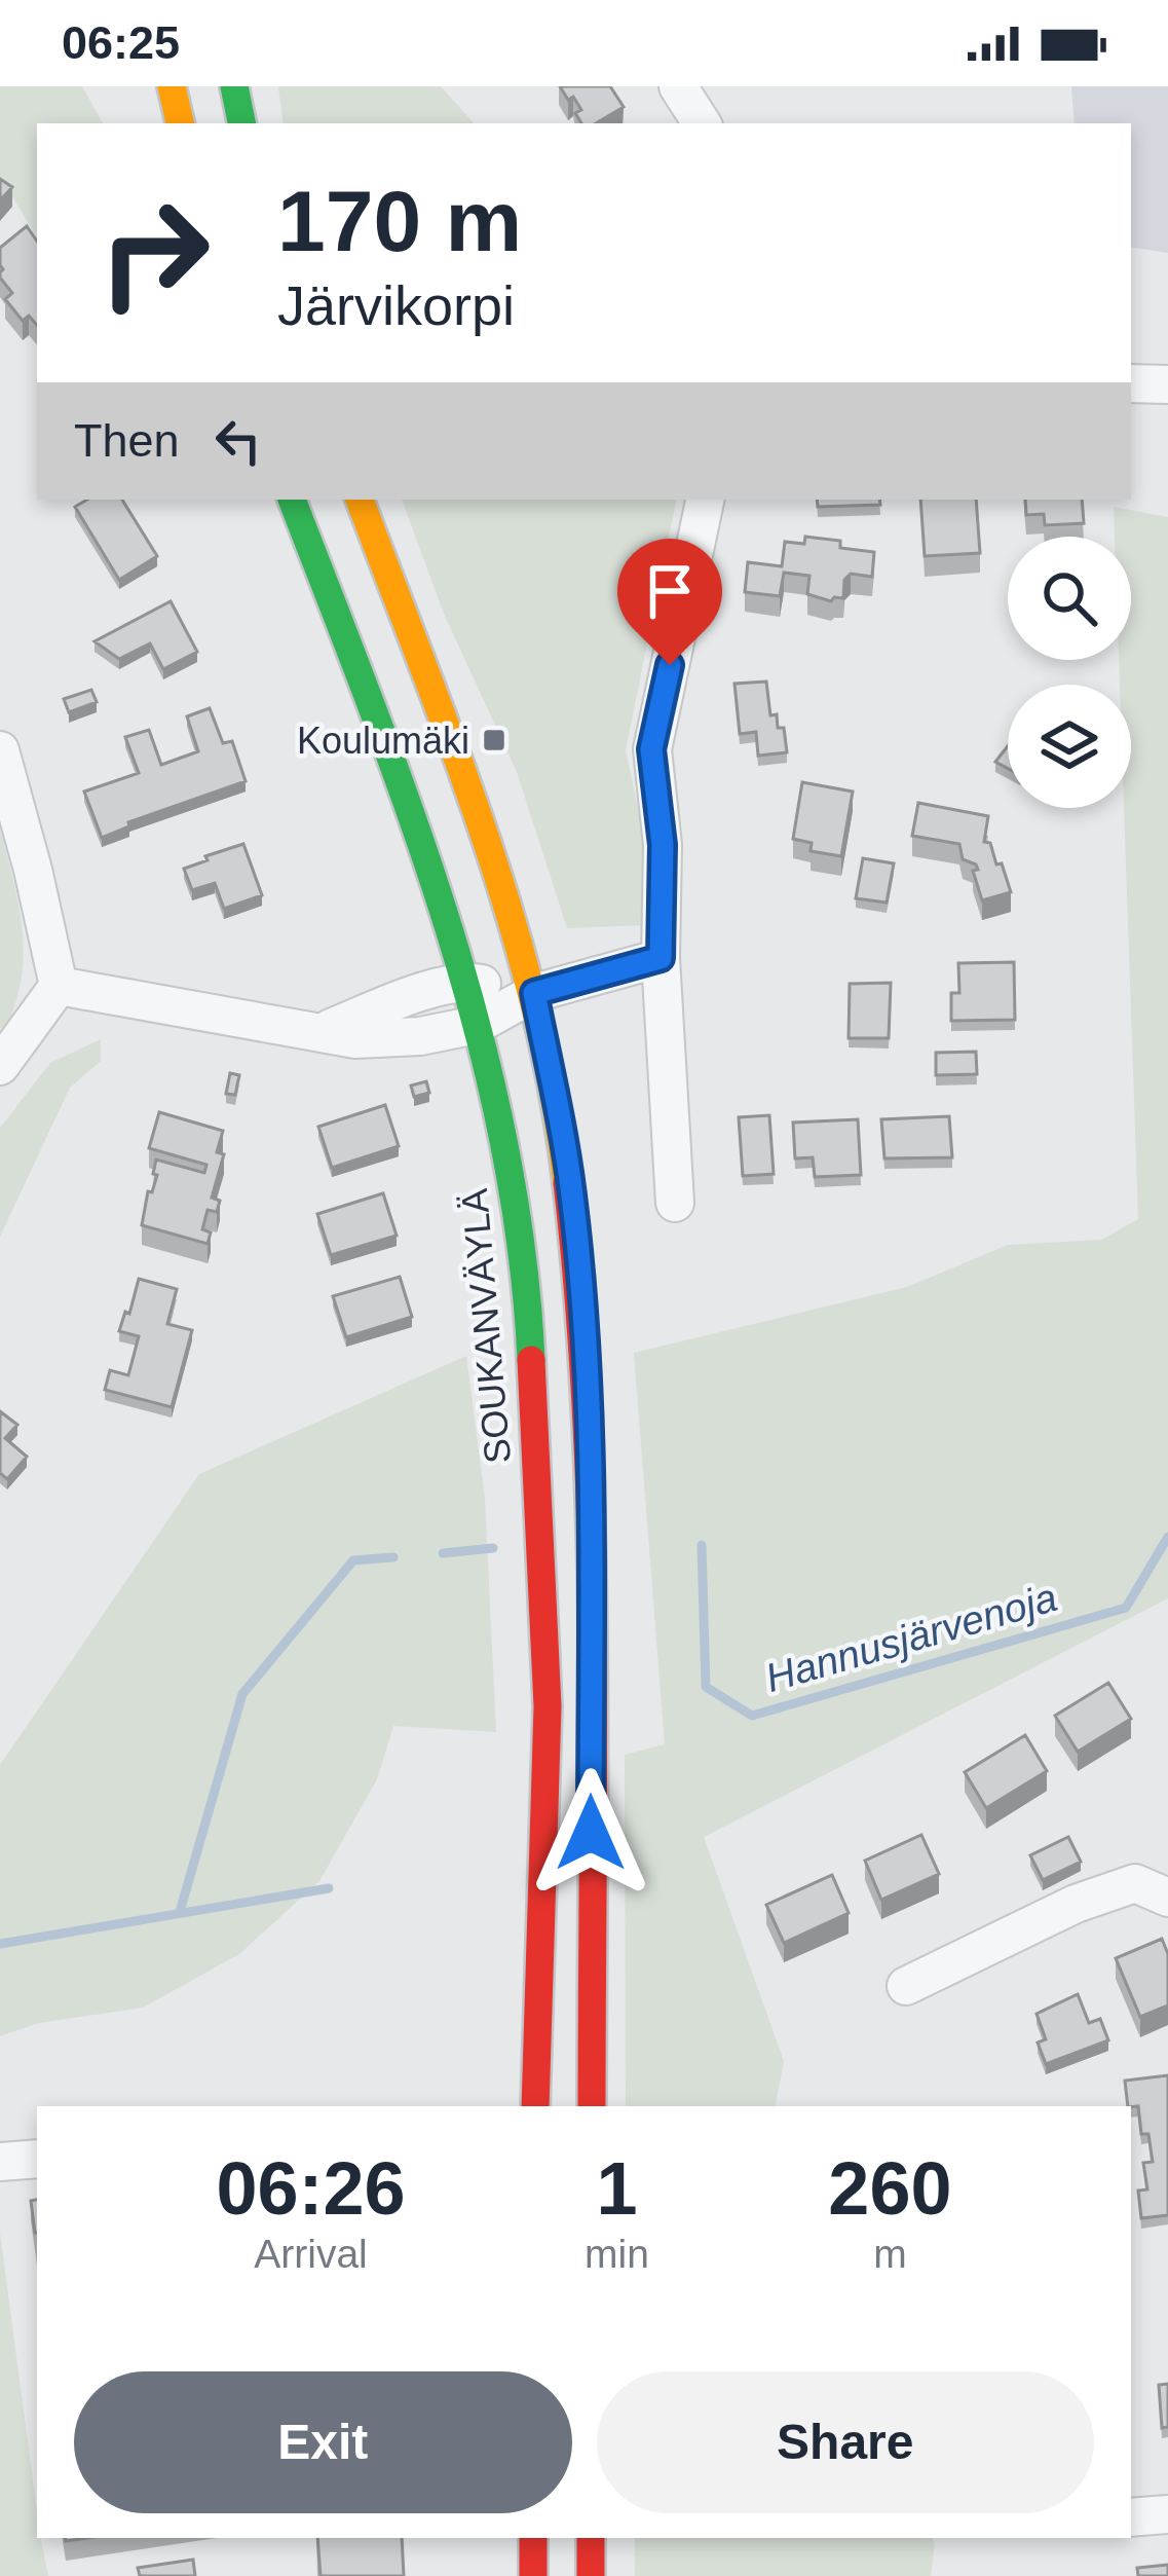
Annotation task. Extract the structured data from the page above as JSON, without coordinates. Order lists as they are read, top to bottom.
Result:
{
  "streets": {
    "main road": ["SOUKANVÄYLÄ"]
  },
  "water": ["Hannusjärvenoja"],
  "places": {
    "transit": ["Koulumäki"]
  },
  "page": {
    "status": "06:25",
    "turn": ["170 m", "Järvikorpi"],
    "then": "Then",
    "eta": [
      "06:26",
      "Arrival",
      "1",
      "min",
      "260",
      "m"
    ],
    "buttons": ["Exit", "Share"]
  }
}
